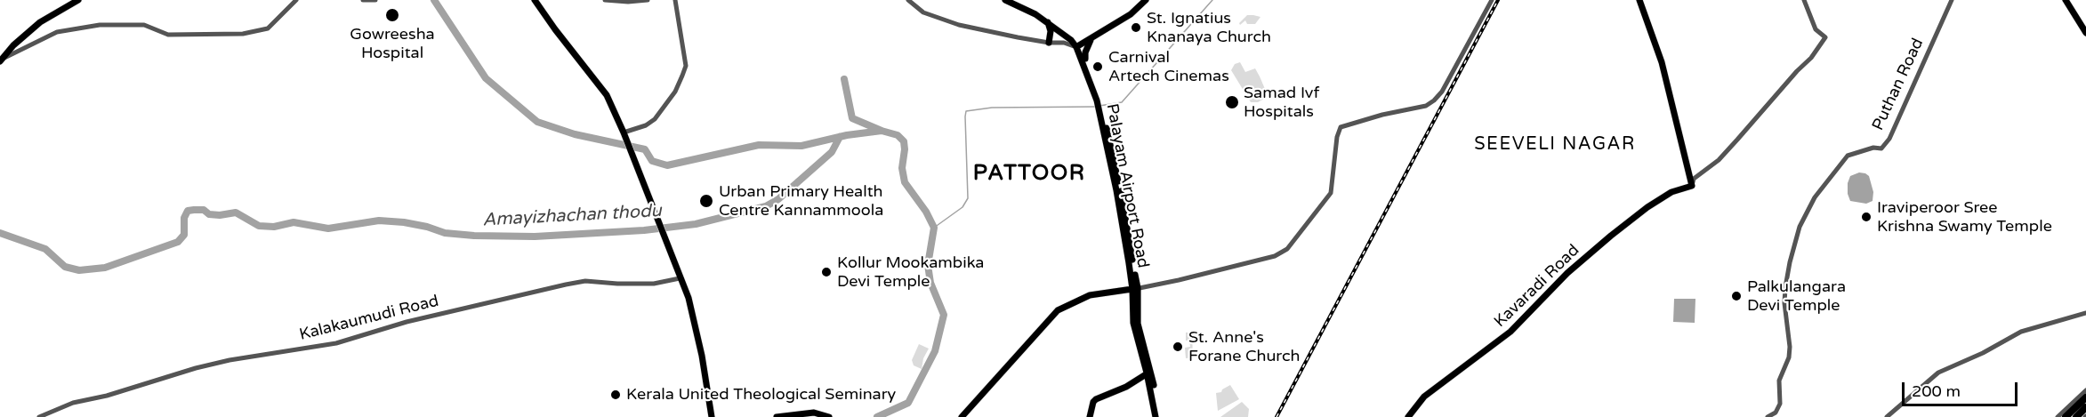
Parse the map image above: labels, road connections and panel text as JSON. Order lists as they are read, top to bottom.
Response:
{
  "streets": {
    "main road": ["Palayam Airport Road", "Kavaradi Road"],
    "street": ["Puthan Road", "Kalakaumudi Road"]
  },
  "districts": ["SEEVELI NAGAR", "PATTOOR"],
  "water": ["Amayizhachan thodu"],
  "places": [
    "Gowreesha Hospital",
    "St. Ignatius Knanaya Church",
    "Carnival Artech Cinemas",
    "Samad Ivf Hospitals",
    "Urban Primary Health Centre Kannammoola",
    "Iraviperoor Sree Krishna Swamy Temple",
    "Kollur Mookambika Devi Temple",
    "Palkulangara Devi Temple",
    "St. Anne's Forane Church",
    "Kerala United Theological Seminary"
  ],
  "scale_bar": "200 m"
}
